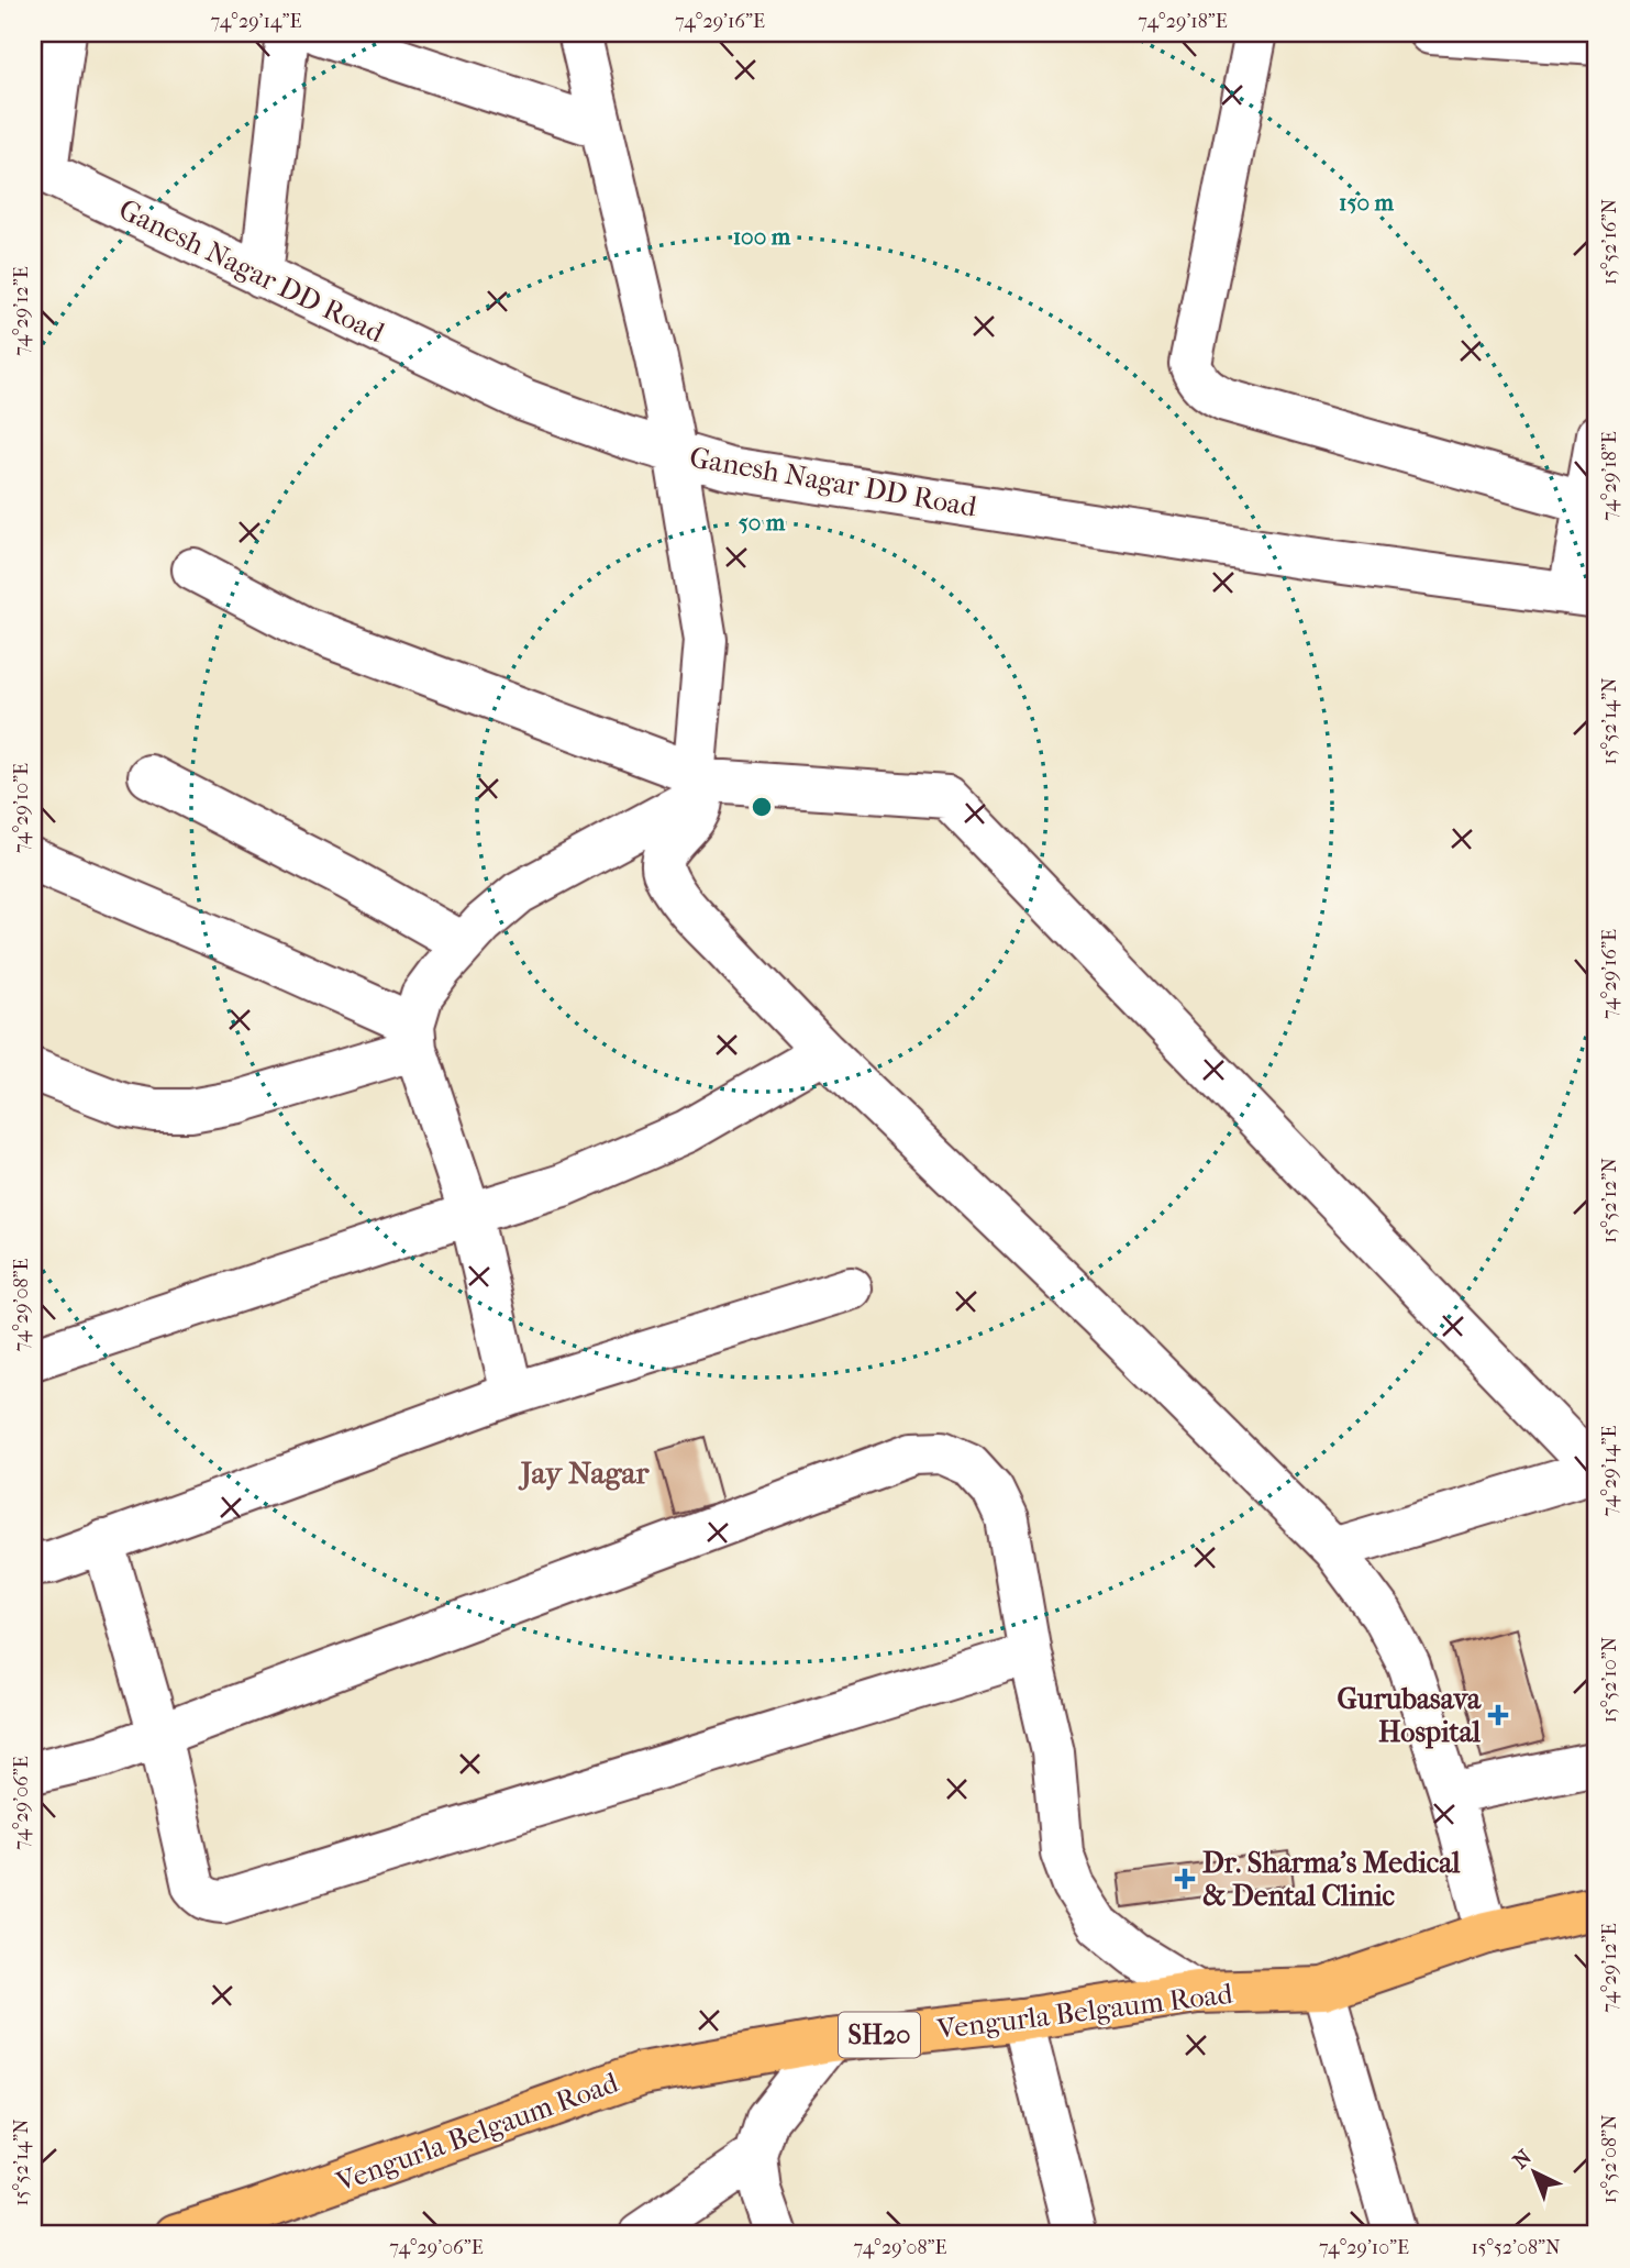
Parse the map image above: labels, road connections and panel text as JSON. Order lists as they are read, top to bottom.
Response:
{
  "streets": {
    "main road": ["Vengurla Belgaum Road", "SH20"],
    "street": ["Ganesh Nagar DD Road"]
  },
  "districts": ["Jay Nagar"],
  "places": {
    "health": ["Gurubasava Hospital", "Dr. Sharma's Medical & Dental Clinic"]
  },
  "north": "top left",
  "coordinates": [
    "74°29'14\"E",
    "74°29'16\"E",
    "74°29'18\"E",
    "15°52'16\"N",
    "74°29'12\"E",
    "15°52'14\"N",
    "74°29'10\"E",
    "15°52'12\"N",
    "74°29'08\"E",
    "15°52'10\"N",
    "74°29'06\"E",
    "15°52'08\"N"
  ],
  "rings": ["150 m", "100 m", "50 m"]
}
